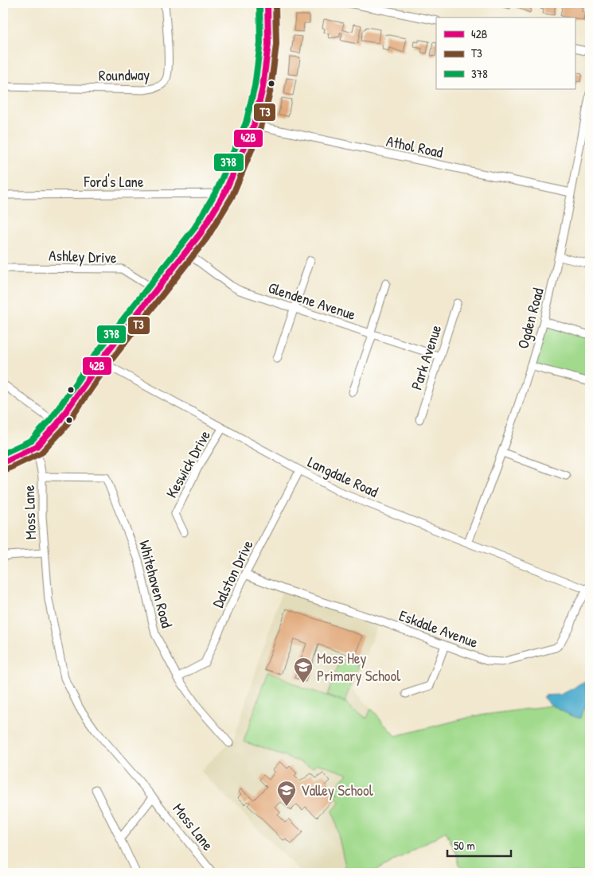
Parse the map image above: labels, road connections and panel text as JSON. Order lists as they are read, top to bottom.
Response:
{
  "streets": {
    "street": [
      "Roundway",
      "Athol Road",
      "Ford's Lane",
      "Ashley Drive",
      "Glendene Avenue",
      "Ogden Road",
      "Park Avenue",
      "Keswick Drive",
      "Langdale Road",
      "Moss Lane",
      "Dalston Drive",
      "Whitehaven Road",
      "Eskdale Avenue"
    ]
  },
  "crossings": [
    ["Athol Road", "Ogden Road"],
    ["Glendene Avenue", "Park Avenue"],
    ["Ogden Road", "Langdale Road"],
    ["Keswick Drive", "Langdale Road"],
    ["Langdale Road", "Dalston Drive"],
    ["Langdale Road", "Eskdale Avenue"],
    ["Moss Lane", "Whitehaven Road"],
    ["Dalston Drive", "Whitehaven Road"],
    ["Dalston Drive", "Eskdale Avenue"]
  ],
  "places": {
    "school or university": ["Moss Hey Primary School", "Valley School"]
  },
  "lines": ["transit line 42B", "transit line T3", "transit line 378"],
  "legend": ["42B", "T3", "378"],
  "scale_bar": "50 m"
}
